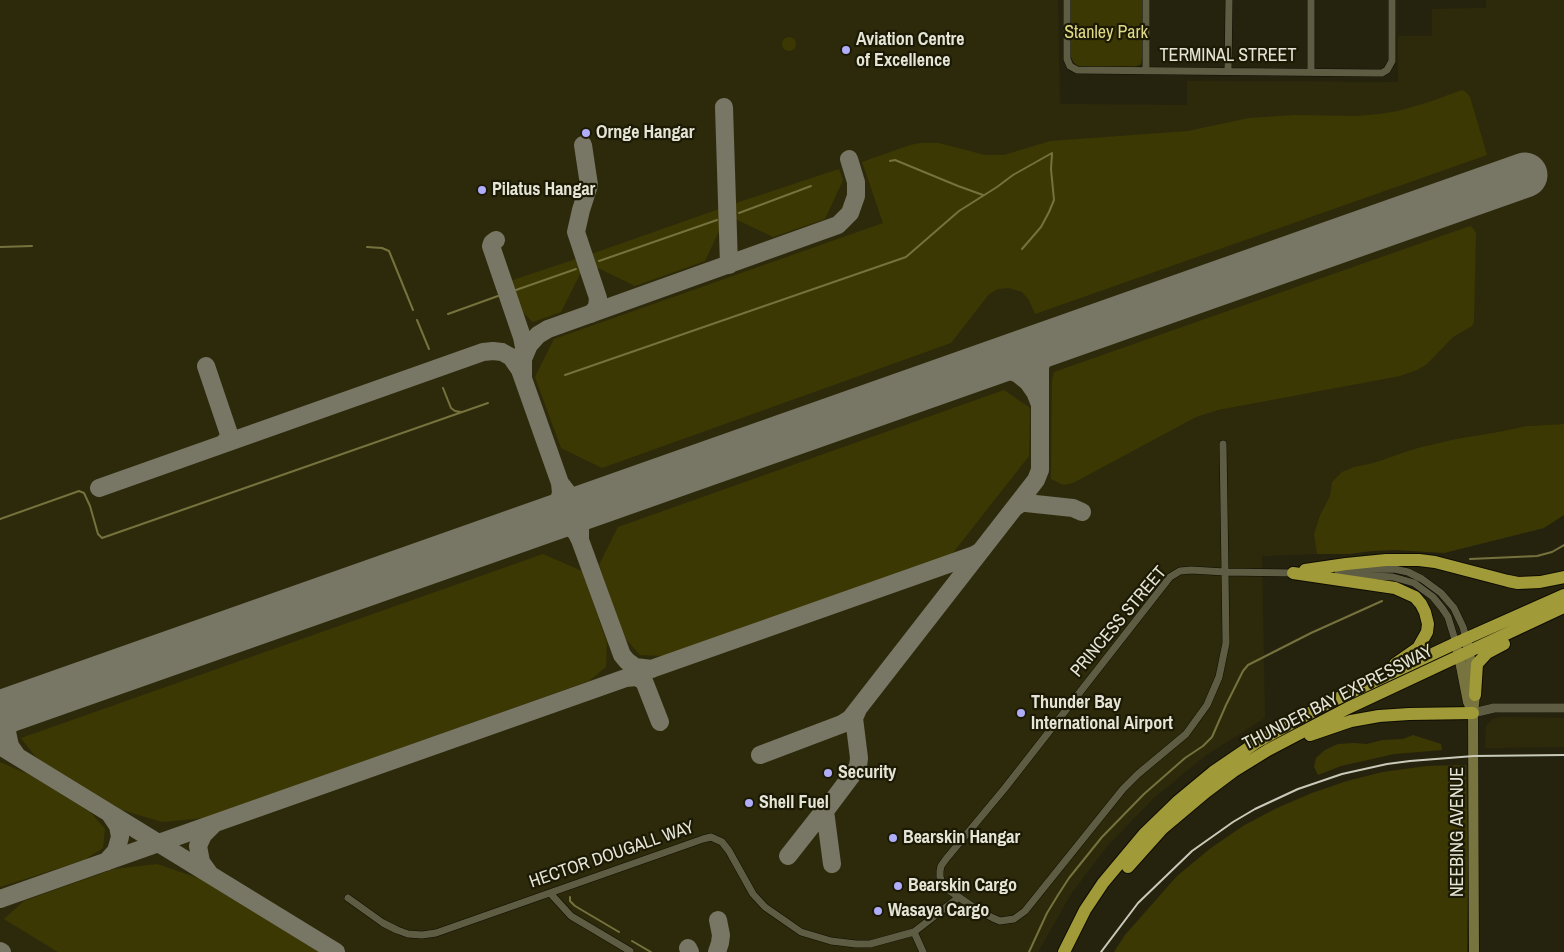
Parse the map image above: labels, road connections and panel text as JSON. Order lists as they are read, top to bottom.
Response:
{
  "streets": {
    "highway": ["THUNDER BAY EXPRESSWAY"],
    "main road": ["NEEBING AVENUE"],
    "street": ["TERMINAL STREET", "PRINCESS STREET", "HECTOR DOUGALL WAY"]
  },
  "crossings": [
    ["PRINCESS STREET", "THUNDER BAY EXPRESSWAY"],
    ["PRINCESS STREET", "NEEBING AVENUE"],
    ["THUNDER BAY EXPRESSWAY", "NEEBING AVENUE"]
  ],
  "parks": ["Stanley Park"],
  "places": [
    "Aviation Centre of Excellence",
    "Ornge Hangar",
    "Pilatus Hangar",
    "Thunder Bay International Airport",
    "Security",
    "Shell Fuel",
    "Bearskin Hangar",
    "Bearskin Cargo",
    "Wasaya Cargo"
  ]
}
